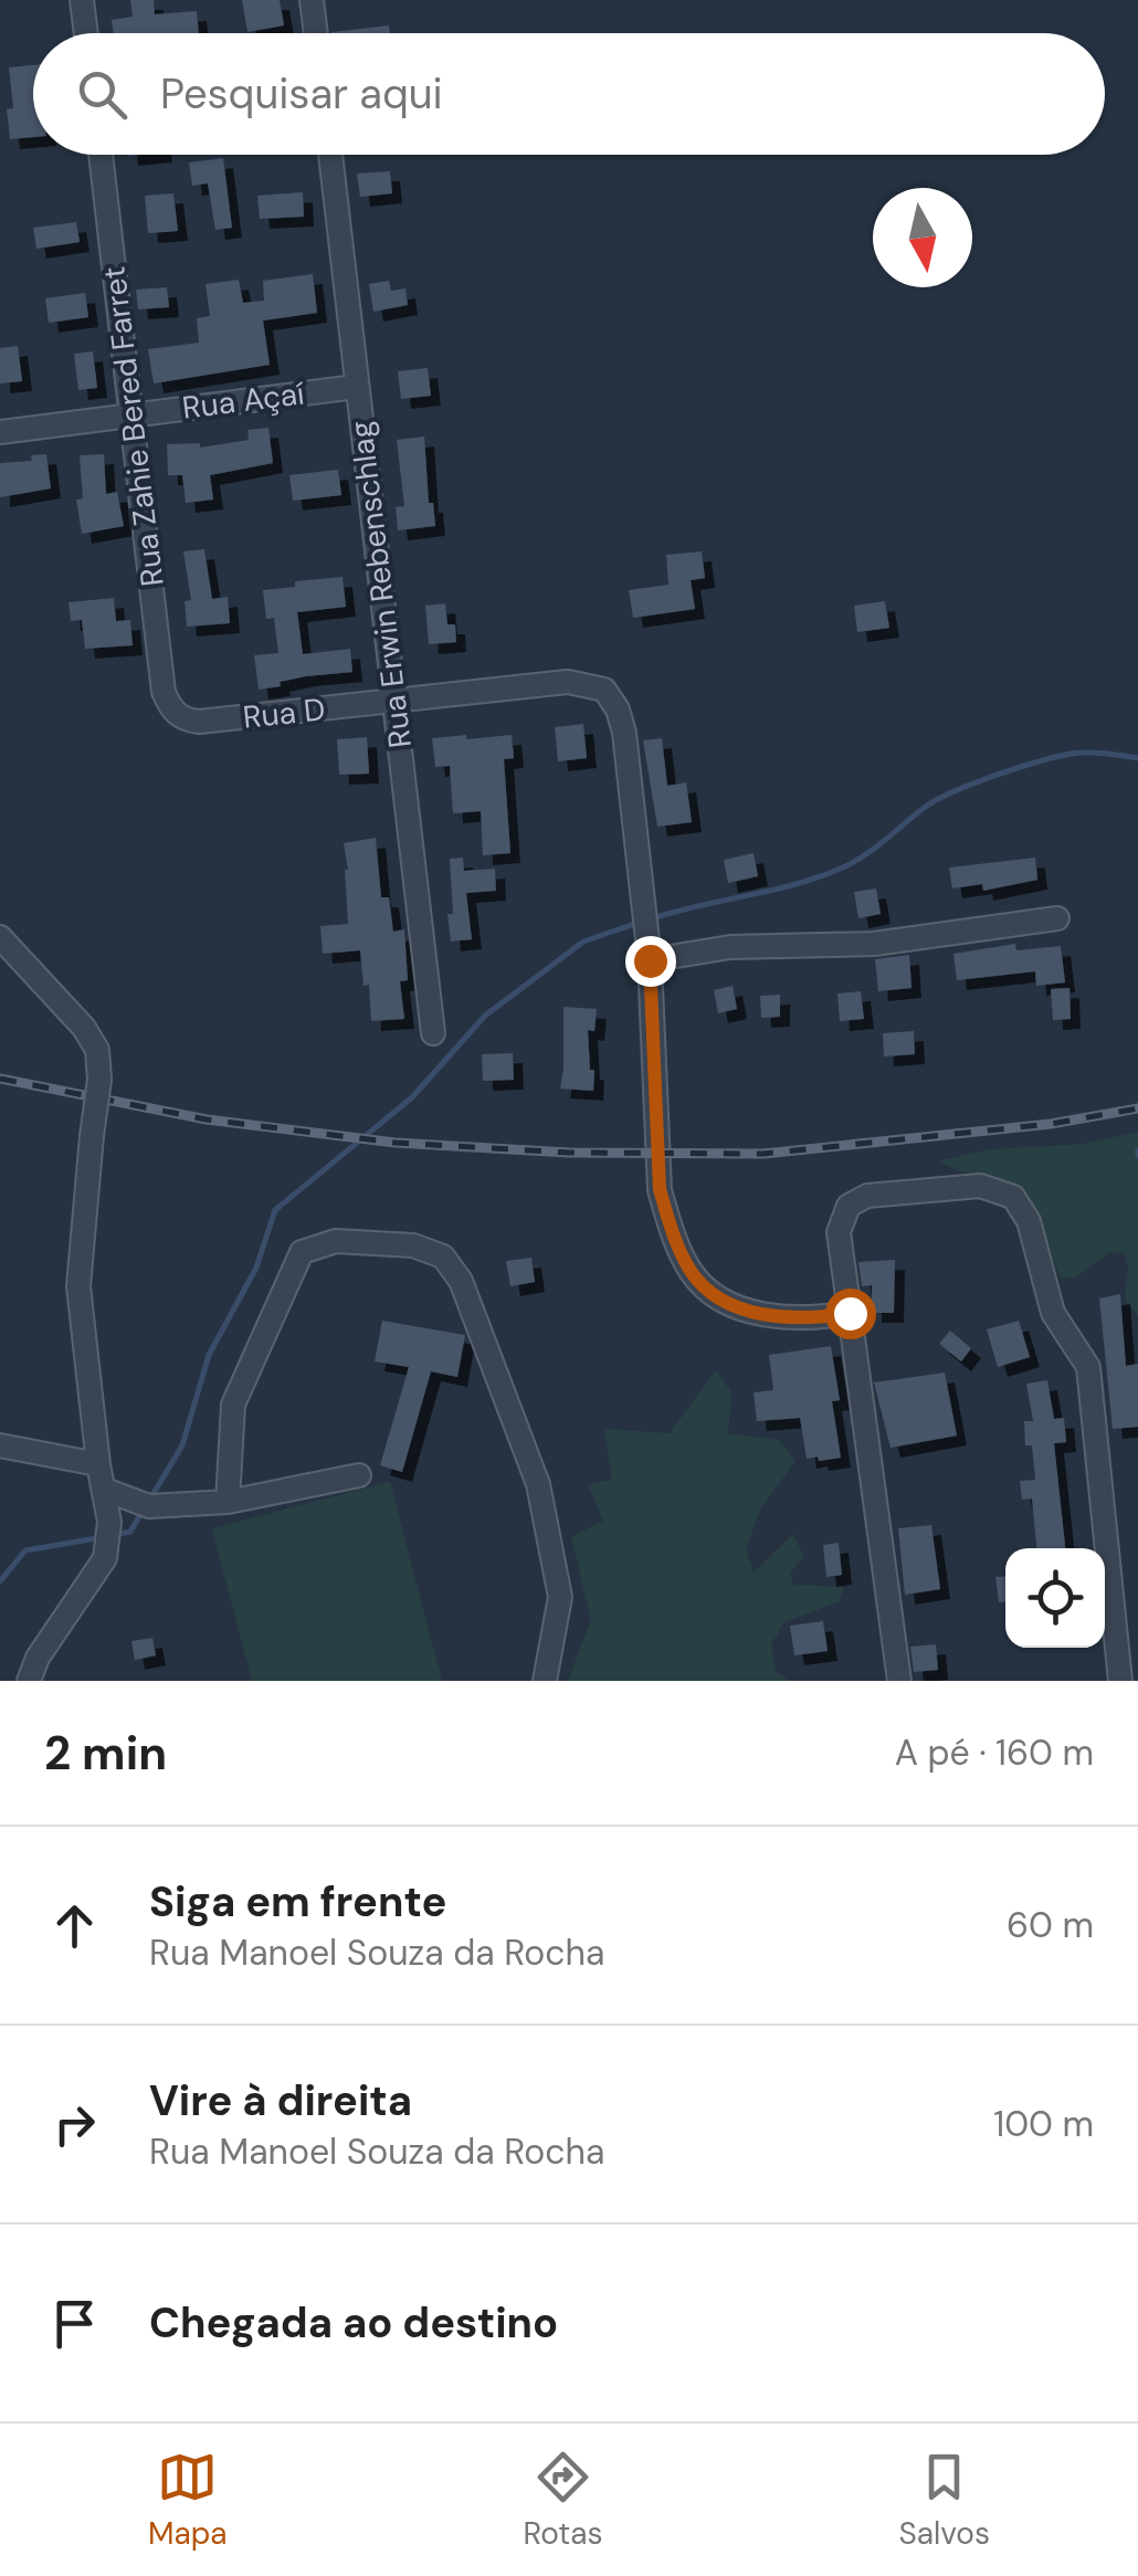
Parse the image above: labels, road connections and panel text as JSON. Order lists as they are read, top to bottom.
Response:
{
  "streets": {
    "street": [
      "Rua Açaí",
      "Rua Zahie Bered Farret",
      "Rua Erwin Rebenschlag",
      "Rua D"
    ]
  },
  "crossings": [
    ["Rua Açaí", "Rua Zahie Bered Farret"],
    ["Rua Açaí", "Rua Erwin Rebenschlag"],
    ["Rua Zahie Bered Farret", "Rua D"],
    ["Rua Erwin Rebenschlag", "Rua D"]
  ],
  "north": "bottom",
  "page": {
    "search": "Pesquisar aqui",
    "heading": ["2 min", "A pé · 160 m"],
    "list": [
      ["Siga em frente", "Rua Manoel Souza da Rocha", "60 m"],
      ["Vire à direita", "Rua Manoel Souza da Rocha", "100 m"],
      "Chegada ao destino"
    ],
    "nav": ["Mapa", "Rotas", "Salvos"]
  }
}
